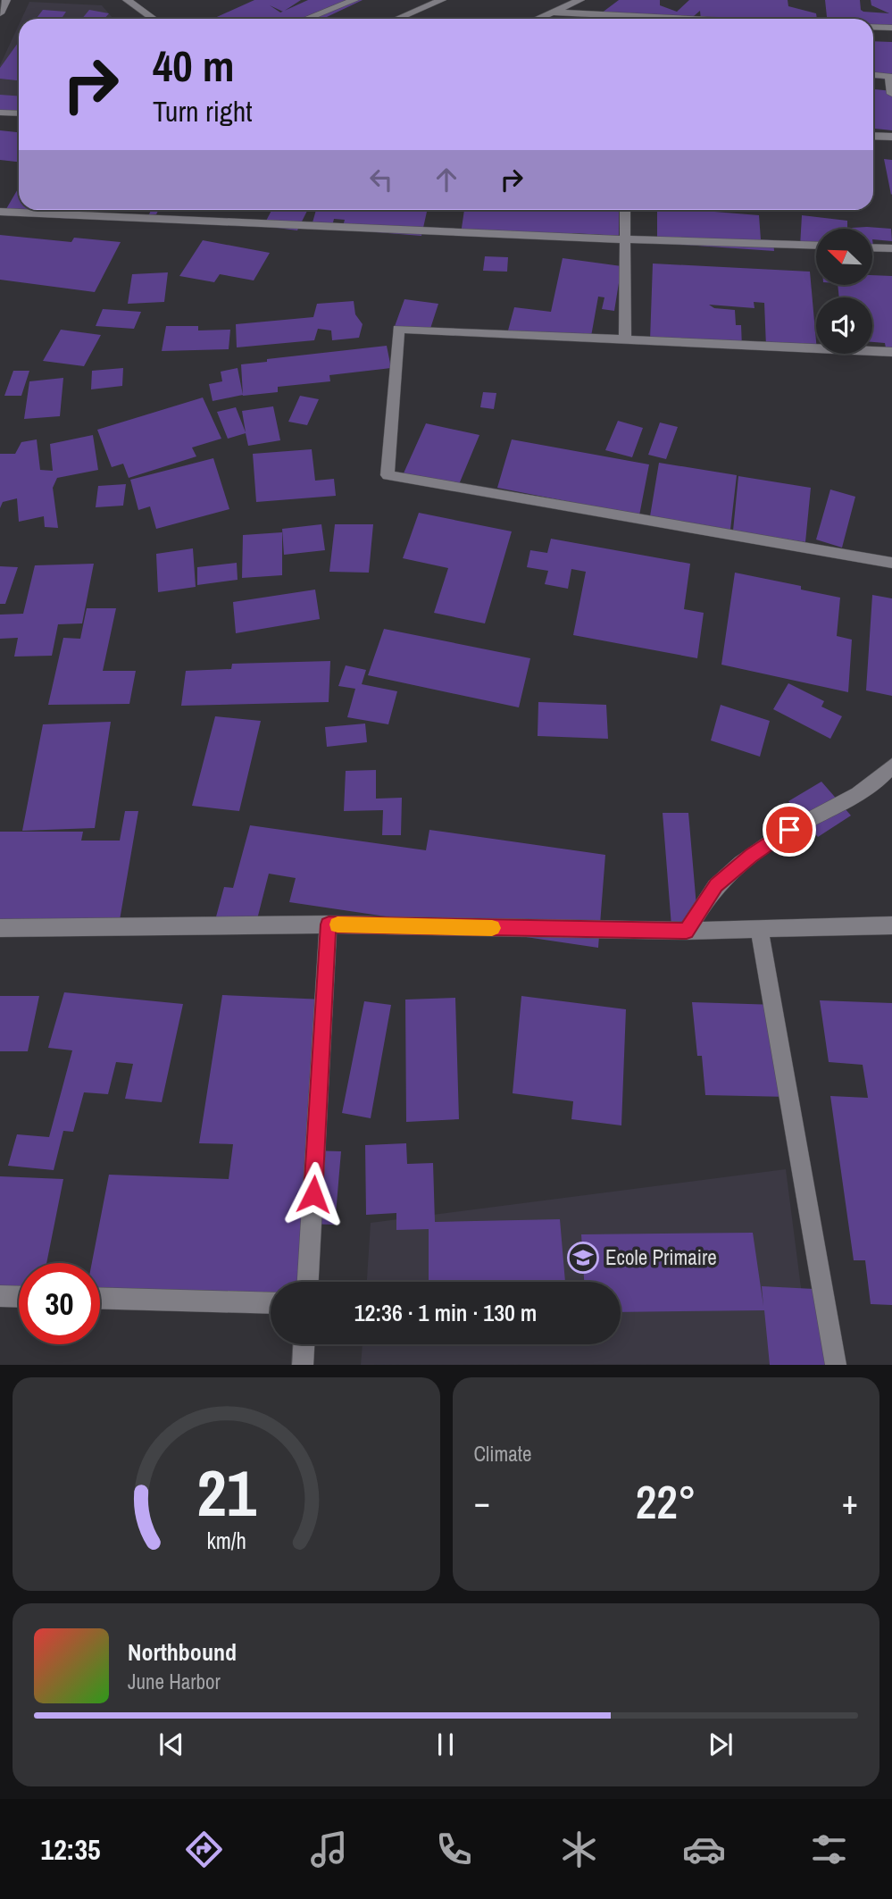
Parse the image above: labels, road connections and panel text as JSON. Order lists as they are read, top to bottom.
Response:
{
  "places": {
    "school or university": ["Ecole Primaire"]
  },
  "north": "top left",
  "page": {
    "turn": ["40 m", "Turn right"],
    "limit": "30",
    "trip": "12:36 · 1 min · 130 m",
    "tile": "Climate",
    "heat": ["−", "22°", "+"],
    "song": ["Northbound", "June Harbor"],
    "tabs": "12:35",
    "gauge": ["21", "km/h"]
  }
}
